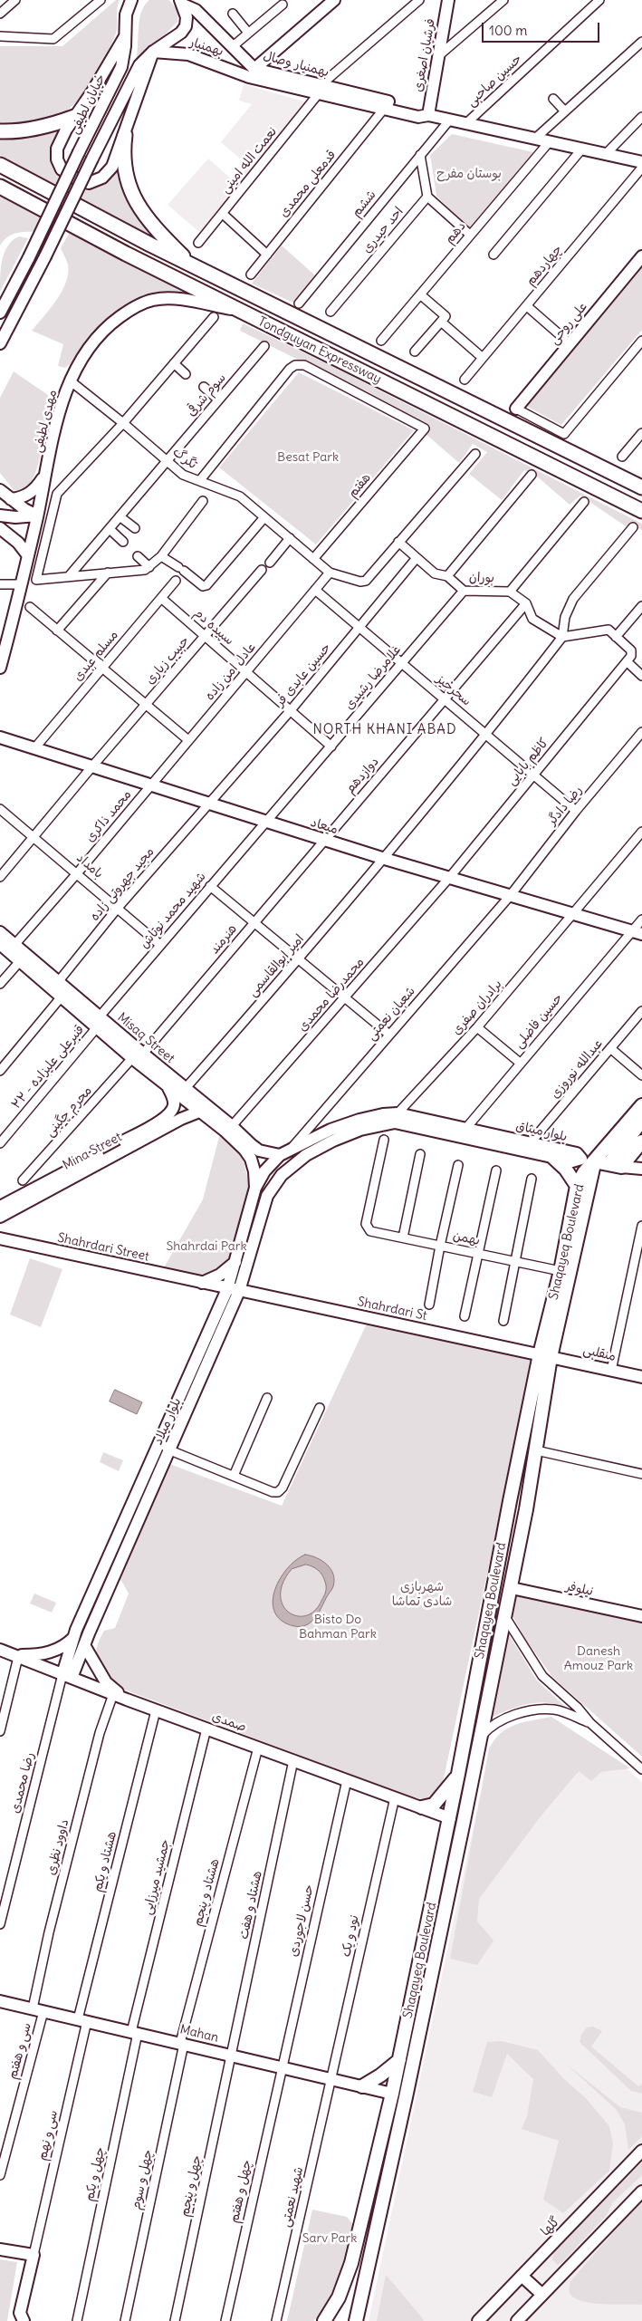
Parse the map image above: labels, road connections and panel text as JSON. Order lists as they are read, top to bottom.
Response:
{
  "streets": {
    "highway": ["Tondguyan Expressway"],
    "main road": [
      "بهمنیار",
      "فرشیان اصغری",
      "بهمنیار وصال",
      "خیابان لطیفی",
      "علی روحی",
      "مهدی لطیفی",
      "میعاد",
      "Misaq Street",
      "بلوار میثاق",
      "Mina Street",
      "Shaqayeq Boulevard",
      "Shahrdari Street",
      "Shahrdari St",
      "منقلبی",
      "بلوار میلاد",
      "نیلوفر",
      "صمدی",
      "Mahan",
      "گلها"
    ],
    "street": [
      "حسین صاحبی",
      "نعمت الله امینی",
      "قدمعلی محمدی",
      "ششم",
      "احد حیدری",
      "دهم",
      "چهاردهم",
      "سوم شرقی",
      "تگرگ",
      "هفتم",
      "بوران",
      "سپیده دم",
      "مسلم عبدی",
      "حبیب زیاری",
      "عادل امن زاده",
      "حسین عابدی‌ فر",
      "غلامرضا رشیدی",
      "سحرخیز",
      "کاظم بابایی",
      "دوازدهم",
      "رضا دادگر",
      "محمد ذاکری",
      "بامداد",
      "مجید جهروتی زاده",
      "شهید محمد نوتاش",
      "هنرمند",
      "امیر ابوالقاسمی",
      "محمدرضا محمدی",
      "برادران صفری",
      "شعبان نعمتی",
      "حسین فاضلی",
      "قنبرعلی علیزاده - ۲۲",
      "عبدالله نوروزی",
      "محرم چگینی",
      "بهمن",
      "رضا محمدی",
      "داوود نظری",
      "هشتاد و یکم",
      "جمشید میرزایی",
      "هشتاد و پنجم",
      "هشتاد و هفت",
      "حسن لاجوردی",
      "نود و یک",
      "سی و هفتم",
      "سی و نهم",
      "چهل و یکم",
      "چهل و سوم",
      "چهل و پنجم",
      "چهل و هفتم",
      "شهید نعمتی"
    ]
  },
  "crossings": [
    ["بهمنیار", "بهمنیار وصال"],
    ["فرشیان اصغری", "بهمنیار وصال"],
    ["بهمنیار وصال", "حسین صاحبی"],
    ["بهمنیار وصال", "نعمت الله امینی"],
    ["بهمنیار وصال", "قدمعلی محمدی"],
    ["بهمنیار وصال", "ششم"],
    ["بهمنیار وصال", "دهم"],
    ["Tondguyan Expressway", "مهدی لطیفی"],
    ["سوم شرقی", "تگرگ"],
    ["مهدی لطیفی", "تگرگ"],
    ["تگرگ", "هفتم"],
    ["بوران", "حسین عابدی‌ فر"],
    ["بوران", "غلامرضا رشیدی"],
    ["بوران", "دوازدهم"],
    ["بوران", "امیر ابوالقاسمی"],
    ["سپیده دم", "مسلم عبدی"],
    ["سپیده دم", "حبیب زیاری"],
    ["سپیده دم", "عادل امن زاده"],
    ["سپیده دم", "حسین عابدی‌ فر"],
    ["سپیده دم", "غلامرضا رشیدی"],
    ["مسلم عبدی", "میعاد"],
    ["حبیب زیاری", "میعاد"],
    ["حبیب زیاری", "بامداد"],
    ["عادل امن زاده", "سحرخیز"],
    ["عادل امن زاده", "محمد ذاکری"],
    ["عادل امن زاده", "میعاد"],
    ["حسین عابدی‌ فر", "سحرخیز"],
    ["حسین عابدی‌ فر", "میعاد"],
    ["حسین عابدی‌ فر", "مجید جهروتی زاده"],
    ["غلامرضا رشیدی", "سحرخیز"],
    ["غلامرضا رشیدی", "میعاد"],
    ["غلامرضا رشیدی", "شهید محمد نوتاش"],
    ["سحرخیز", "کاظم بابایی"],
    ["سحرخیز", "دوازدهم"],
    ["سحرخیز", "رضا دادگر"],
    ["سحرخیز", "امیر ابوالقاسمی"],
    ["کاظم بابایی", "میعاد"],
    ["کاظم بابایی", "محمدرضا محمدی"],
    ["دوازدهم", "میعاد"],
    ["دوازدهم", "هنرمند"],
    ["رضا دادگر", "میعاد"],
    ["رضا دادگر", "شعبان نعمتی"],
    ["محمد ذاکری", "میعاد"],
    ["محمد ذاکری", "بامداد"],
    ["محمد ذاکری", "Misaq Street"],
    ["میعاد", "مجید جهروتی زاده"],
    ["میعاد", "شهید محمد نوتاش"],
    ["میعاد", "هنرمند"],
    ["میعاد", "امیر ابوالقاسمی"],
    ["میعاد", "محمدرضا محمدی"],
    ["میعاد", "برادران صفری"],
    ["میعاد", "شعبان نعمتی"],
    ["میعاد", "حسین فاضلی"],
    ["بامداد", "مجید جهروتی زاده"],
    ["بامداد", "شهید محمد نوتاش"],
    ["مجید جهروتی زاده", "Misaq Street"],
    ["شهید محمد نوتاش", "Misaq Street"],
    ["شهید محمد نوتاش", "قنبرعلی علیزاده - ۲۲"],
    ["هنرمند", "Misaq Street"],
    ["هنرمند", "محرم چگینی"],
    ["امیر ابوالقاسمی", "Misaq Street"],
    ["محمدرضا محمدی", "Misaq Street"],
    ["برادران صفری", "بلوار میثاق"],
    ["شعبان نعمتی", "بلوار میثاق"],
    ["حسین فاضلی", "بلوار میثاق"],
    ["Misaq Street", "قنبرعلی علیزاده - ۲۲"],
    ["Misaq Street", "محرم چگینی"],
    ["Misaq Street", "بلوار میثاق"],
    ["Misaq Street", "Mina Street"],
    ["Misaq Street", "بلوار میلاد"],
    ["عبدالله نوروزی", "بلوار میثاق"],
    ["بلوار میثاق", "بلوار میلاد"],
    ["بهمن", "Shaqayeq Boulevard"],
    ["Shaqayeq Boulevard", "Shahrdari St"],
    ["Shaqayeq Boulevard", "منقلبی"],
    ["Shaqayeq Boulevard", "نیلوفر"],
    ["Shaqayeq Boulevard", "صمدی"],
    ["Shaqayeq Boulevard", "Mahan"],
    ["Shahrdari Street", "Shahrdari St"],
    ["Shahrdari Street", "بلوار میلاد"],
    ["Shahrdari St", "منقلبی"],
    ["Shahrdari St", "بلوار میلاد"],
    ["بلوار میلاد", "صمدی"],
    ["بلوار میلاد", "رضا محمدی"],
    ["صمدی", "رضا محمدی"],
    ["صمدی", "داوود نظری"],
    ["صمدی", "هشتاد و یکم"],
    ["صمدی", "جمشید میرزایی"],
    ["صمدی", "هشتاد و پنجم"],
    ["صمدی", "هشتاد و هفت"],
    ["صمدی", "حسن لاجوردی"],
    ["صمدی", "نود و یک"],
    ["داوود نظری", "Mahan"],
    ["داوود نظری", "سی و هفتم"],
    ["هشتاد و یکم", "Mahan"],
    ["هشتاد و یکم", "سی و نهم"],
    ["جمشید میرزایی", "Mahan"],
    ["جمشید میرزایی", "چهل و یکم"],
    ["هشتاد و پنجم", "Mahan"],
    ["هشتاد و پنجم", "چهل و سوم"],
    ["هشتاد و هفت", "Mahan"],
    ["هشتاد و هفت", "چهل و پنجم"],
    ["حسن لاجوردی", "Mahan"],
    ["حسن لاجوردی", "چهل و هفتم"],
    ["نود و یک", "Mahan"],
    ["نود و یک", "شهید نعمتی"],
    ["Mahan", "سی و هفتم"],
    ["Mahan", "سی و نهم"],
    ["Mahan", "چهل و یکم"],
    ["Mahan", "چهل و سوم"],
    ["Mahan", "چهل و پنجم"],
    ["Mahan", "چهل و هفتم"],
    ["Mahan", "شهید نعمتی"]
  ],
  "districts": ["NORTH KHANI ABAD"],
  "parks": [
    "بوستان مفرح",
    "Besat Park",
    "Shahrdai Park",
    "شهربازی شادی تماشا",
    "Bisto Do Bahman Park",
    "Danesh Amouz Park",
    "Sarv Park"
  ],
  "scale_bar": "100 m"
}
